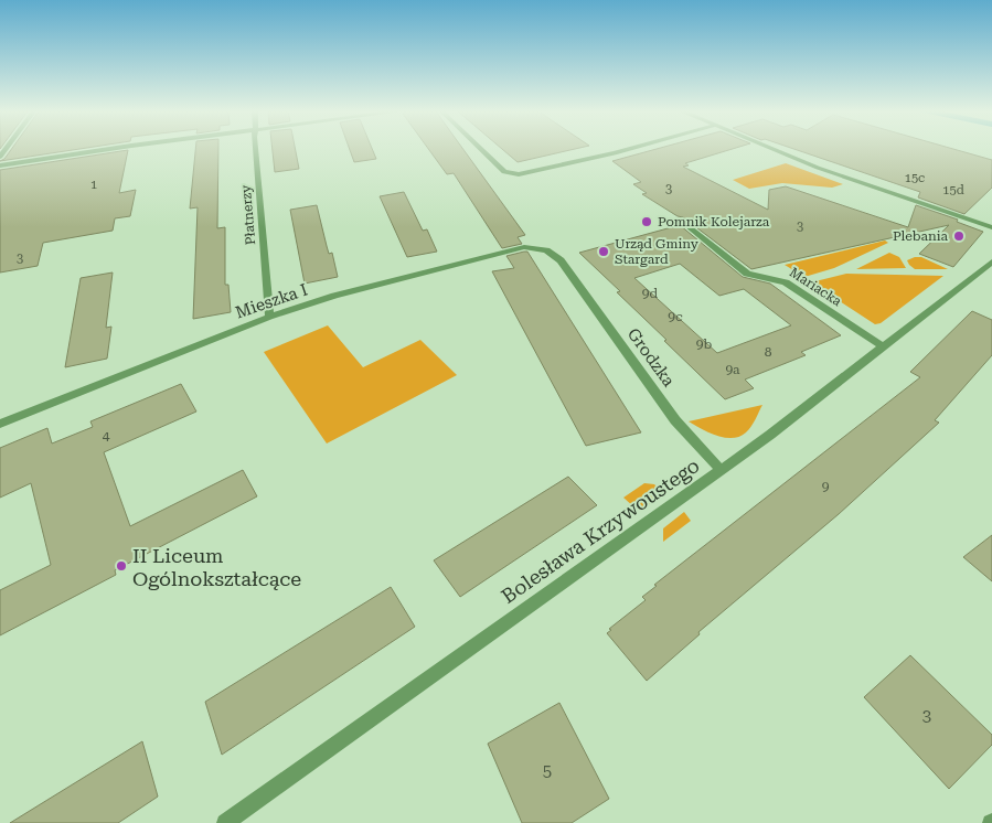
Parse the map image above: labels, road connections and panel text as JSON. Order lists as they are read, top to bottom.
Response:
{
  "streets": {
    "street": [
      "Płatnerzy",
      "Mariacka",
      "Mieszka I",
      "Grodzka",
      "Bolesława Krzywoustego"
    ]
  },
  "crossings": [
    ["Płatnerzy", "Mieszka I"],
    ["Mariacka", "Bolesława Krzywoustego"],
    ["Mieszka I", "Grodzka"],
    ["Grodzka", "Bolesława Krzywoustego"]
  ],
  "places": [
    "Pomnik Kolejarza",
    "Plebania",
    "Urząd Gminy Stargard",
    "II Liceum Ogólnokształcące"
  ],
  "house_numbers": [
    "15c",
    "1",
    "3",
    "15d",
    "3",
    "3",
    "9d",
    "9c",
    "9b",
    "8",
    "9a",
    "4",
    "9",
    "3",
    "5"
  ]
}
